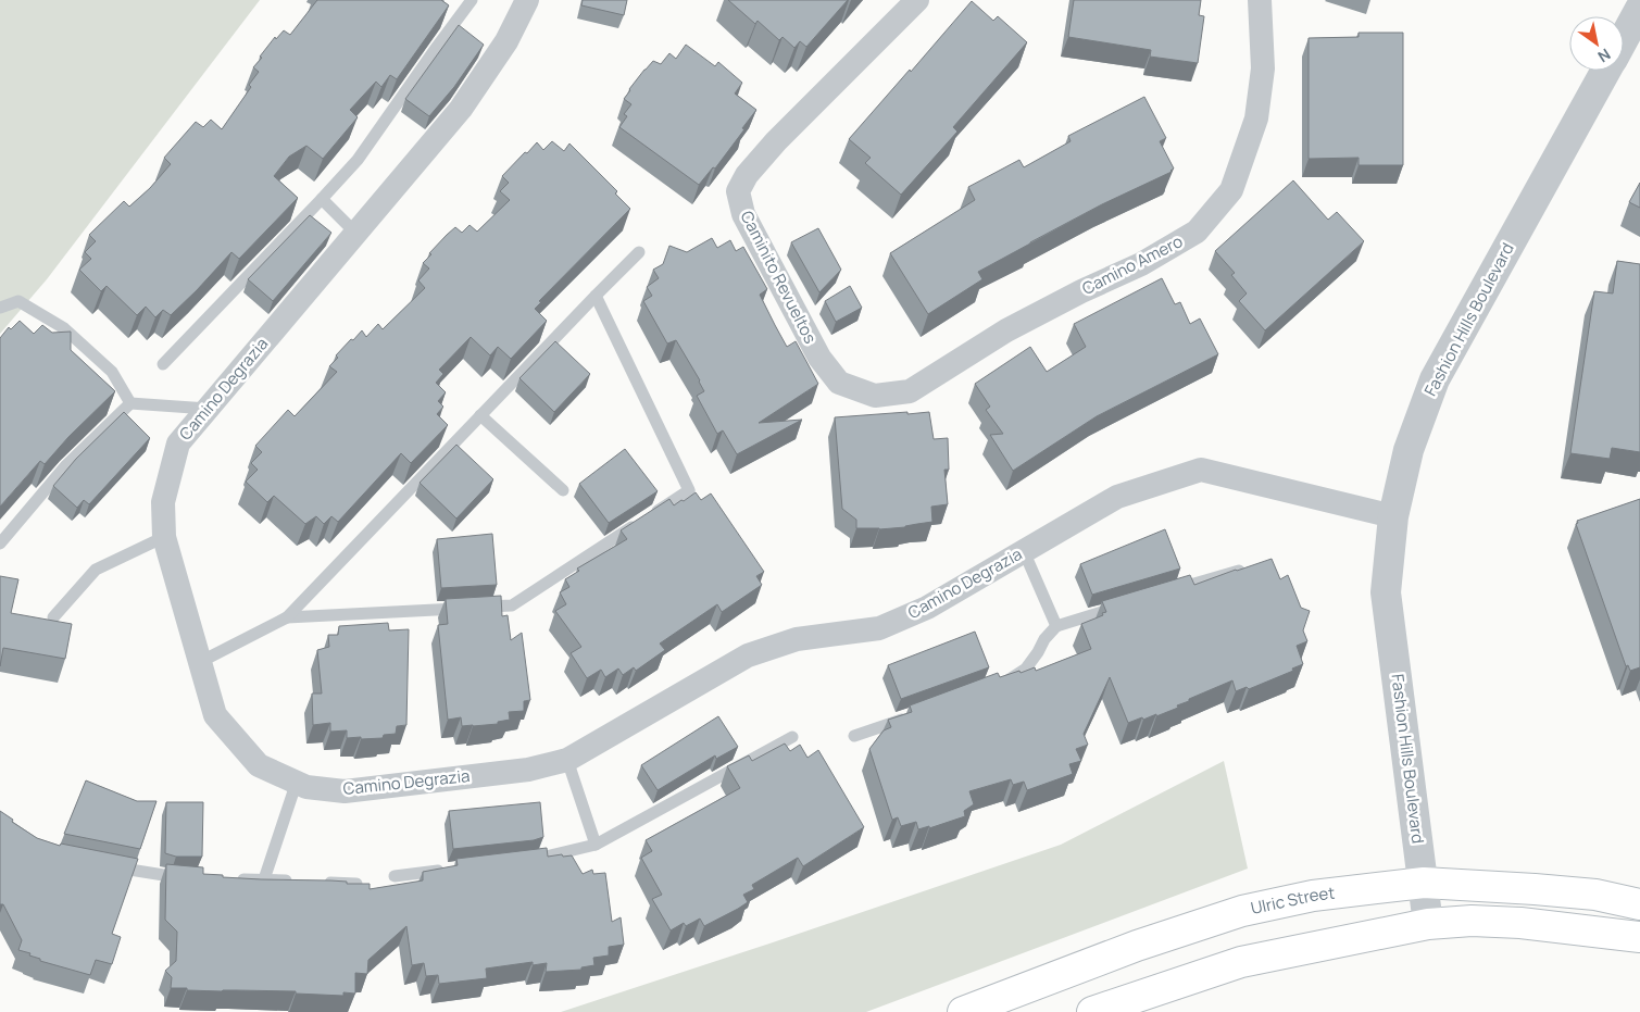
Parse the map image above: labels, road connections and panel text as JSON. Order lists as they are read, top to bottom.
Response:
{
  "streets": {
    "main road": ["Ulric Street"],
    "street": [
      "Camino Amero",
      "Caminito Revueltos",
      "Fashion Hills Boulevard",
      "Camino Degrazia"
    ]
  },
  "crossings": [
    ["Camino Amero", "Caminito Revueltos"],
    ["Fashion Hills Boulevard", "Camino Degrazia"],
    ["Fashion Hills Boulevard", "Ulric Street"]
  ],
  "north": "bottom right"
}
